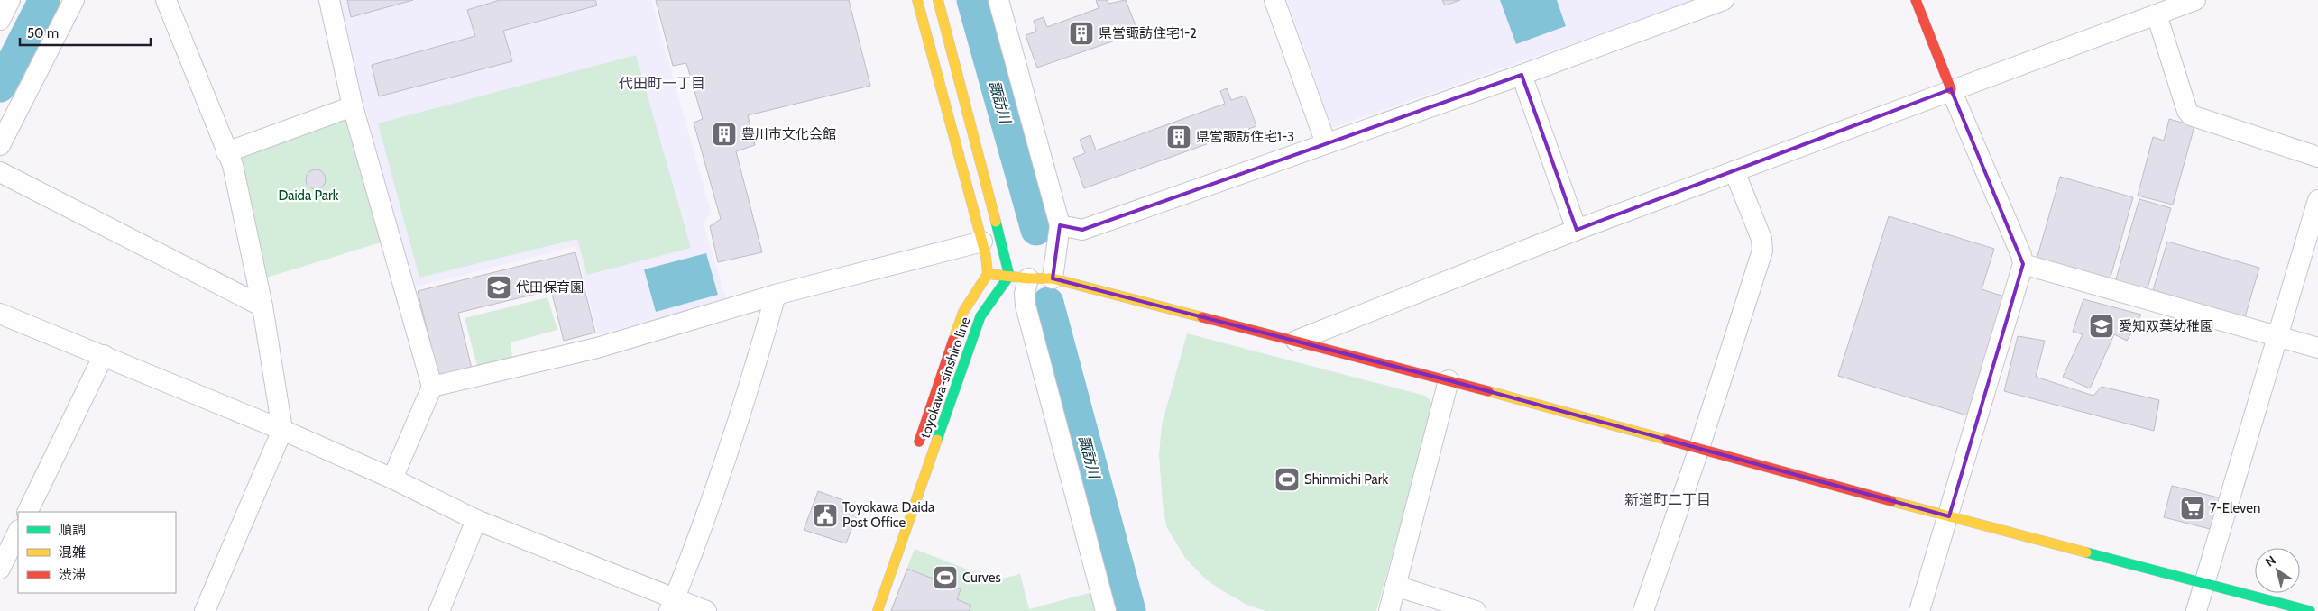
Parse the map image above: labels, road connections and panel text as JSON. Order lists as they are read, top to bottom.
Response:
{
  "streets": {
    "street": ["toyokawa-sinshiro line"]
  },
  "districts": ["代田町一丁目", "新道町二丁目"],
  "water": ["諏訪川"],
  "parks": ["Daida Park"],
  "places": {
    "building": ["県営諏訪住宅1-2", "豊川市文化会館", "県営諏訪住宅1-3"],
    "school or university": ["代田保育園", "愛知双葉幼稚園"],
    "sports": ["Shinmichi Park", "Curves"],
    "supermarket": ["7-Eleven"],
    "public building": ["Toyokawa Daida Post Office"]
  },
  "legend": ["順調", "混雑", "渋滞"],
  "scale_bar": "50 m",
  "north": "top left"
}
